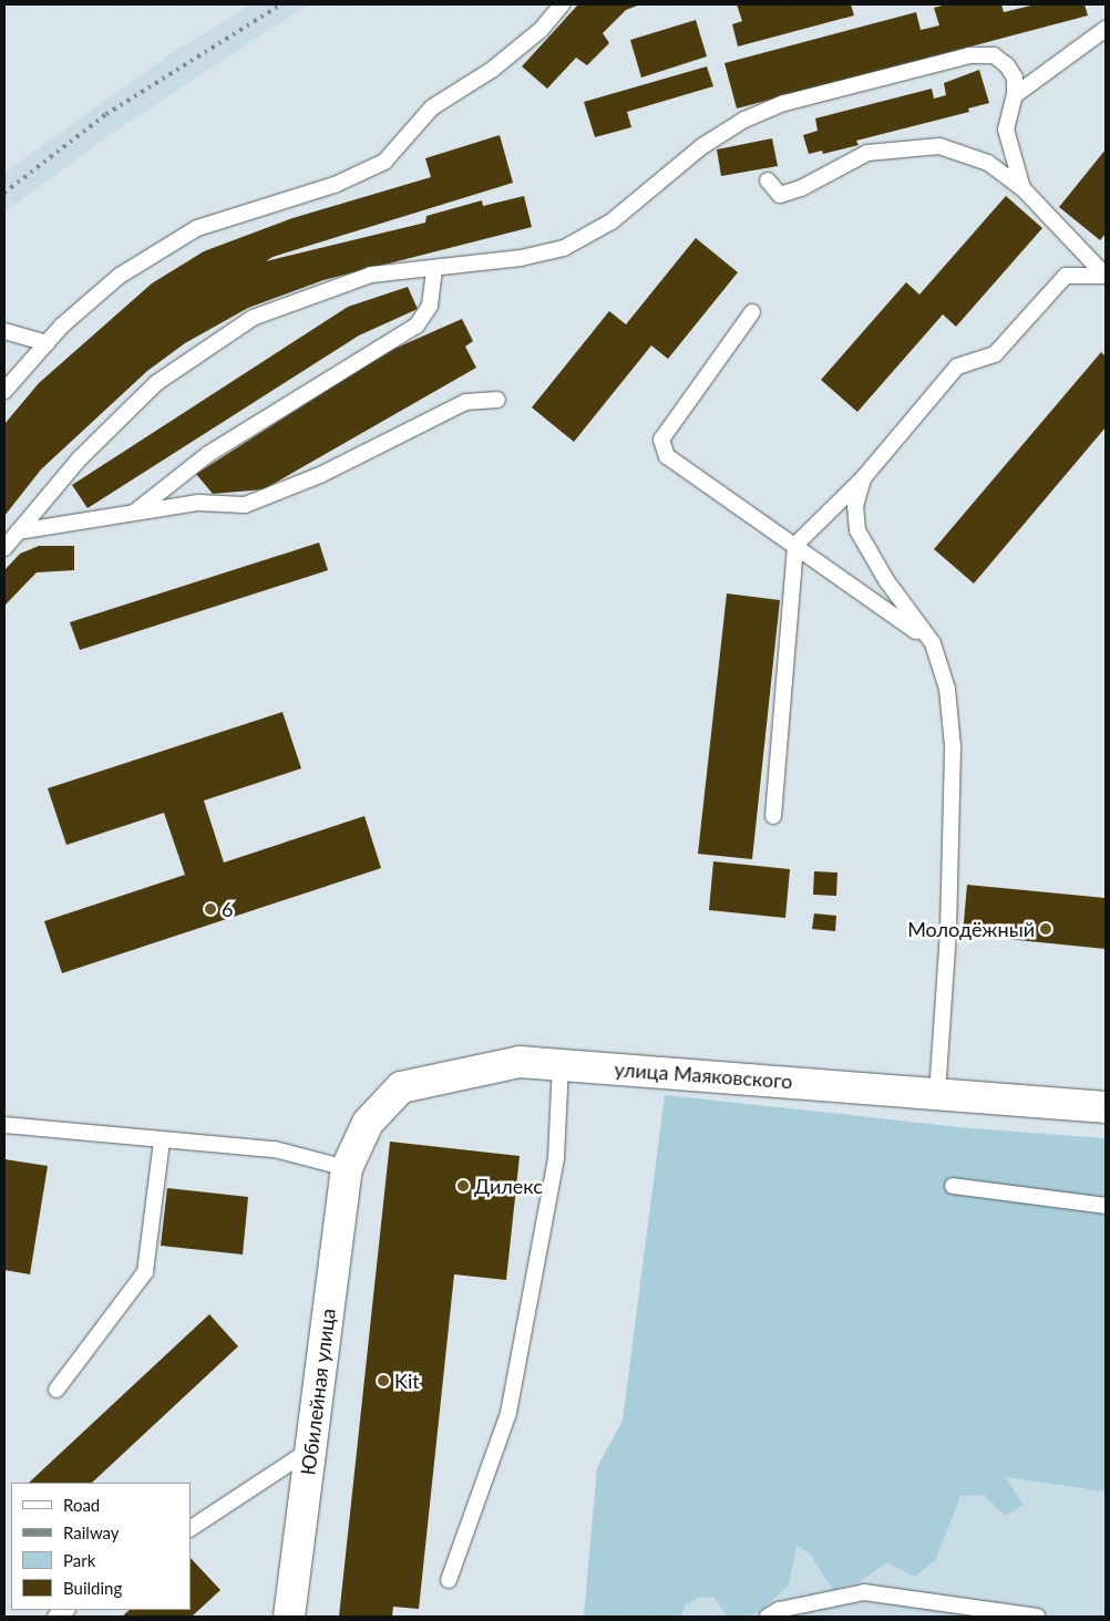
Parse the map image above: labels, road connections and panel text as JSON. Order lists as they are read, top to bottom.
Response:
{
  "streets": {
    "street": ["улица Маяковского", "Юбилейная улица"]
  },
  "crossings": [
    ["улица Маяковского", "Юбилейная улица"]
  ],
  "places": [
    "6",
    "Молодёжный",
    "Дилекс",
    "Kit"
  ],
  "legend": [
    "Road",
    "Railway",
    "Park",
    "Building"
  ]
}
